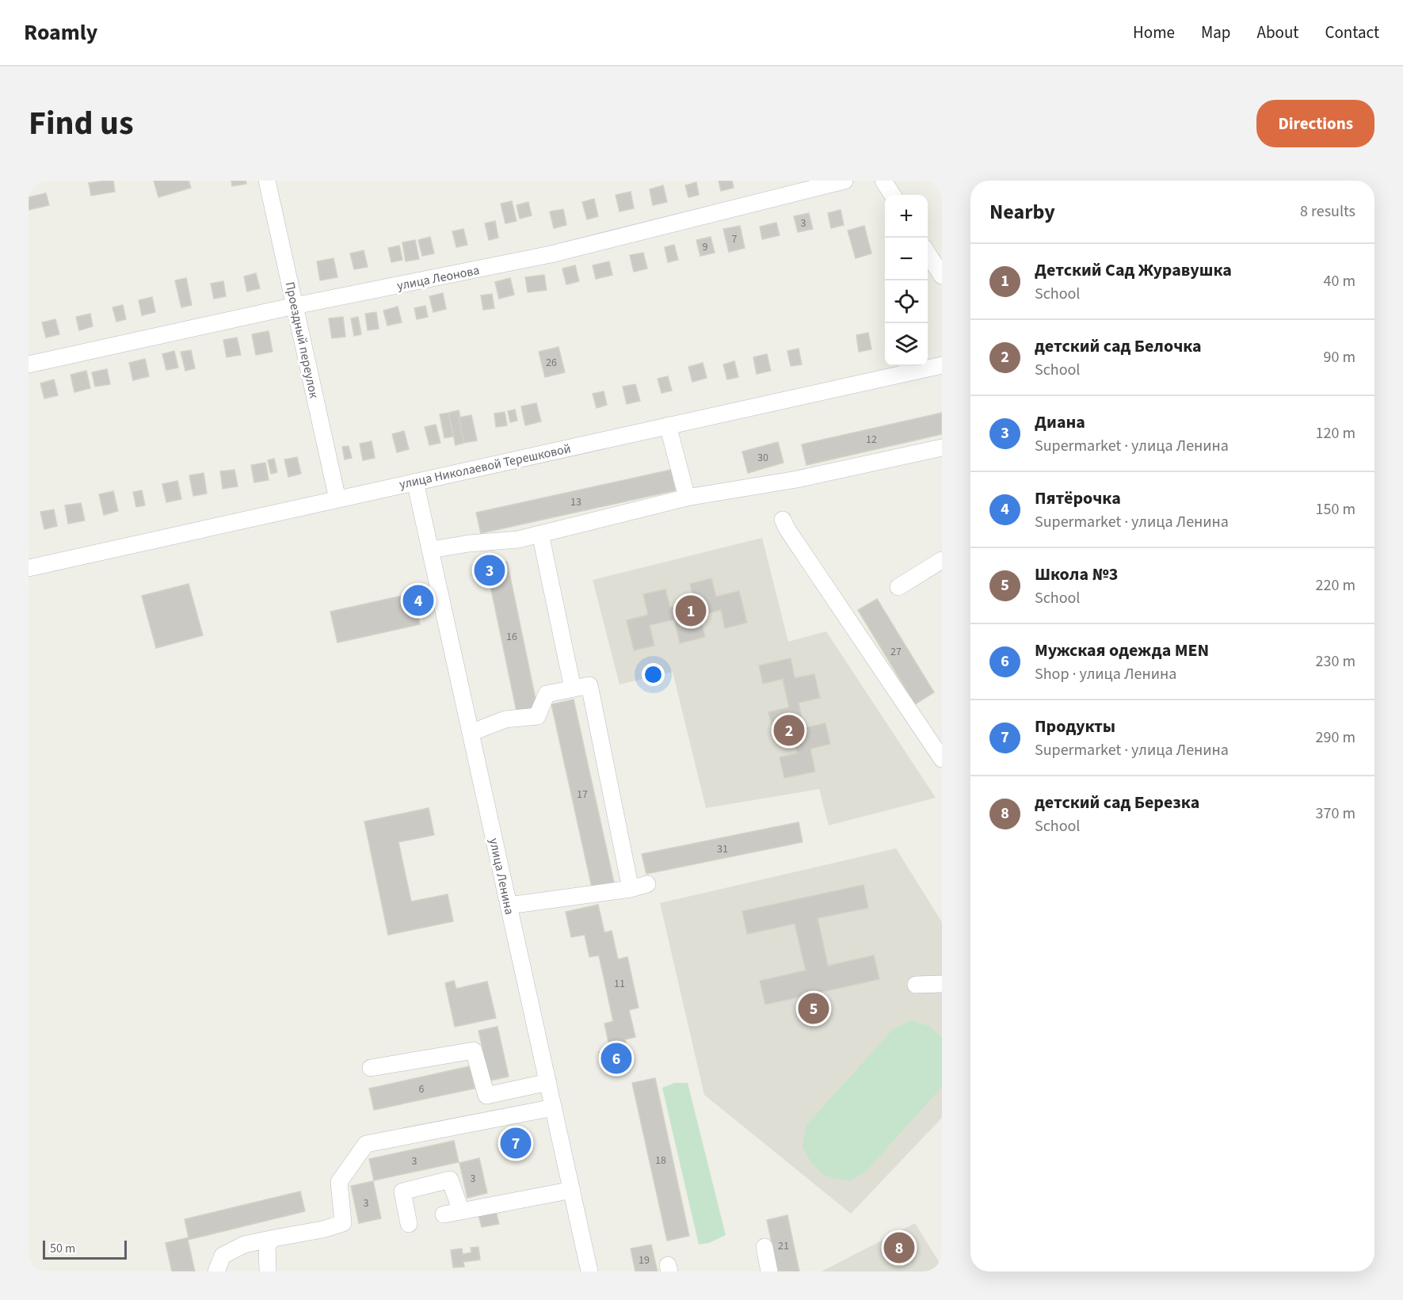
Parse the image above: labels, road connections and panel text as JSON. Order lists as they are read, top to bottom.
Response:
{
  "streets": {
    "street": [
      "улица Леонова",
      "Проездный переулок",
      "улица Николаевой Терешковой",
      "улица Ленина"
    ]
  },
  "crossings": [
    ["улица Леонова", "Проездный переулок"],
    ["Проездный переулок", "улица Николаевой Терешковой"],
    ["улица Николаевой Терешковой", "улица Ленина"]
  ],
  "house_numbers": [
    "3",
    "7",
    "9",
    "26",
    "12",
    "30",
    "13",
    "16",
    "27",
    "17",
    "31",
    "11",
    "6",
    "18",
    "3",
    "3",
    "3",
    "21",
    "19"
  ],
  "scale_bar": "50 m",
  "page": {
    "header": "Roamly",
    "nav": [
      "Home",
      "Map",
      "About",
      "Contact"
    ],
    "title": "Find us",
    "buttons": "Directions",
    "heading": ["Nearby", "8 results"],
    "map_buttons": ["+", "−"],
    "list": [
      {
        "mark": "1",
        "name": "Детский Сад Журавушка",
        "note": "School",
        "value": "40 m"
      },
      {
        "mark": "2",
        "name": "детский сад Белочка",
        "note": "School",
        "value": "90 m"
      },
      {
        "mark": "3",
        "name": "Диана",
        "note": "Supermarket · улица Ленина",
        "value": "120 m"
      },
      {
        "mark": "4",
        "name": "Пятёрочка",
        "note": "Supermarket · улица Ленина",
        "value": "150 m"
      },
      {
        "mark": "5",
        "name": "Школа №3",
        "note": "School",
        "value": "220 m"
      },
      {
        "mark": "6",
        "name": "Мужская одежда MEN",
        "note": "Shop · улица Ленина",
        "value": "230 m"
      },
      {
        "mark": "7",
        "name": "Продукты",
        "note": "Supermarket · улица Ленина",
        "value": "290 m"
      },
      {
        "mark": "8",
        "name": "детский сад Березка",
        "note": "School",
        "value": "370 m"
      }
    ],
    "pins": [
      "3",
      "4",
      "1",
      "2",
      "5",
      "6",
      "7",
      "8"
    ],
    "scale": "50 m"
  }
}
